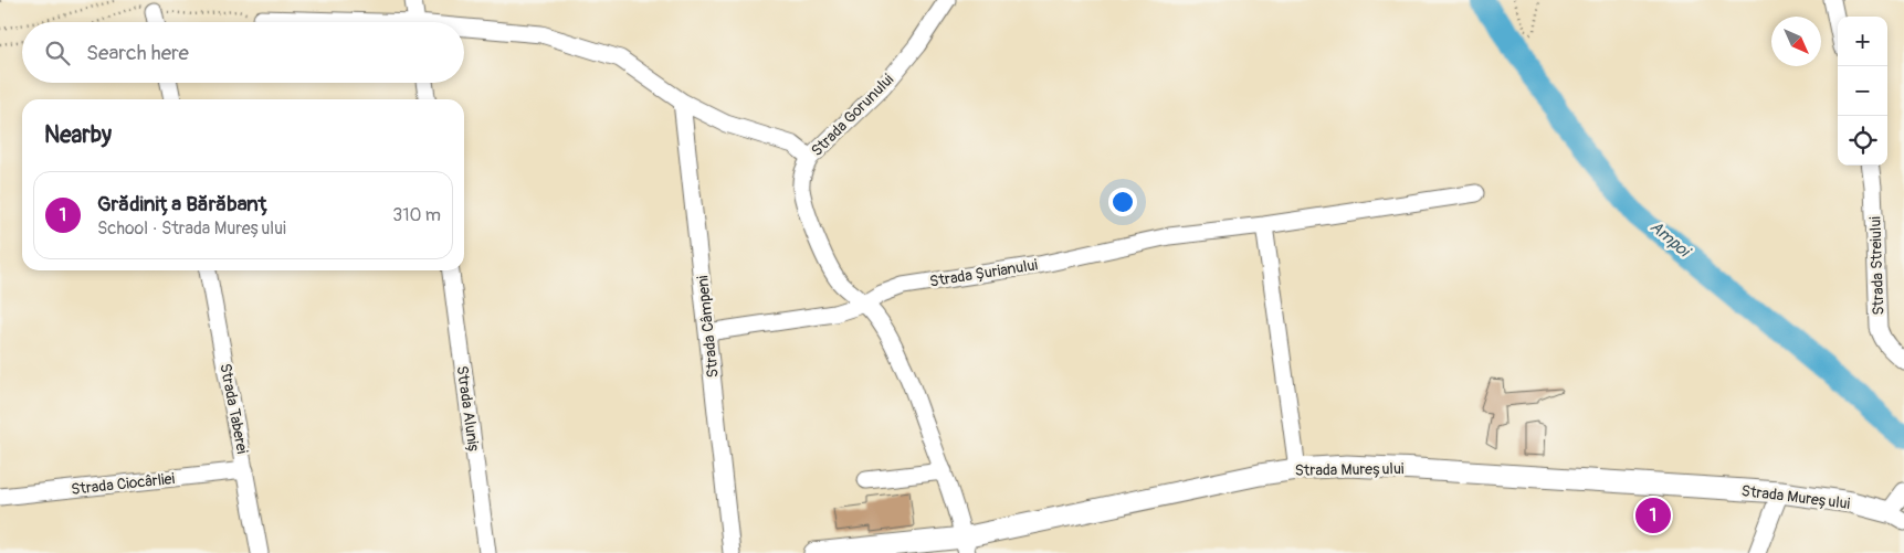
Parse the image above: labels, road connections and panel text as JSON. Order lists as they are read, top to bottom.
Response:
{
  "streets": {
    "street": [
      "Strada Gorunului",
      "Strada Streiului",
      "Strada Șurianului",
      "Strada Câmpeni",
      "Strada Taberei",
      "Strada Aluniș",
      "Strada Mureșului",
      "Strada Ciocârliei"
    ]
  },
  "crossings": [
    ["Strada Gorunului", "Strada Șurianului"],
    ["Strada Gorunului", "Strada Mureșului"],
    ["Strada Șurianului", "Strada Câmpeni"],
    ["Strada Taberei", "Strada Ciocârliei"]
  ],
  "water": ["Ampoi"],
  "north": "bottom right",
  "page": {
    "map_buttons": ["+", "−"],
    "search": "Search here",
    "heading": "Nearby",
    "list": [
      {
        "mark": "1",
        "name": "Grădinița Bărăbanț",
        "note": "School · Strada Mureșului",
        "value": "310 m"
      }
    ],
    "pins": "1"
  }
}
